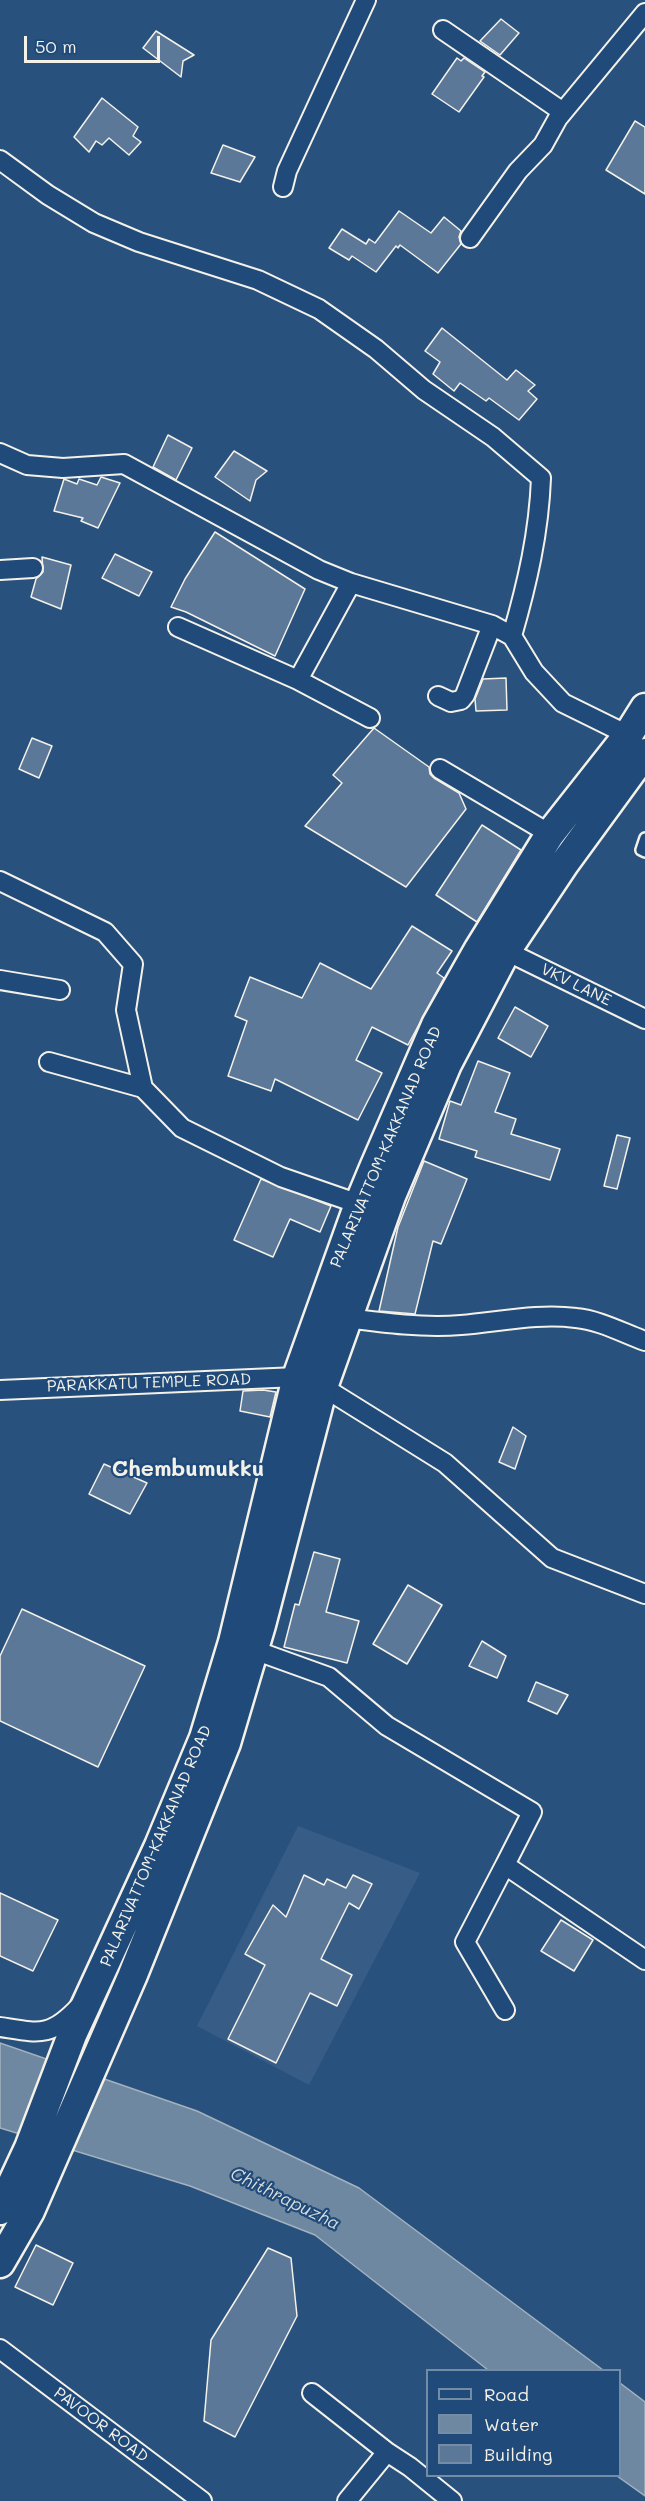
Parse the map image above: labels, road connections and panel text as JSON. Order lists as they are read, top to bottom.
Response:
{
  "streets": {
    "main road": ["PALARIVATTOM-KAKKANAD ROAD"],
    "street": ["VKV LANE", "PARAKKATU TEMPLE ROAD", "PAVOOR ROAD"]
  },
  "crossings": [
    ["PALARIVATTOM-KAKKANAD ROAD", "PARAKKATU TEMPLE ROAD"]
  ],
  "districts": ["Chembumukku"],
  "water": ["Chithrapuzha"],
  "legend": ["Road", "Water", "Building"],
  "scale_bar": "50 m"
}
